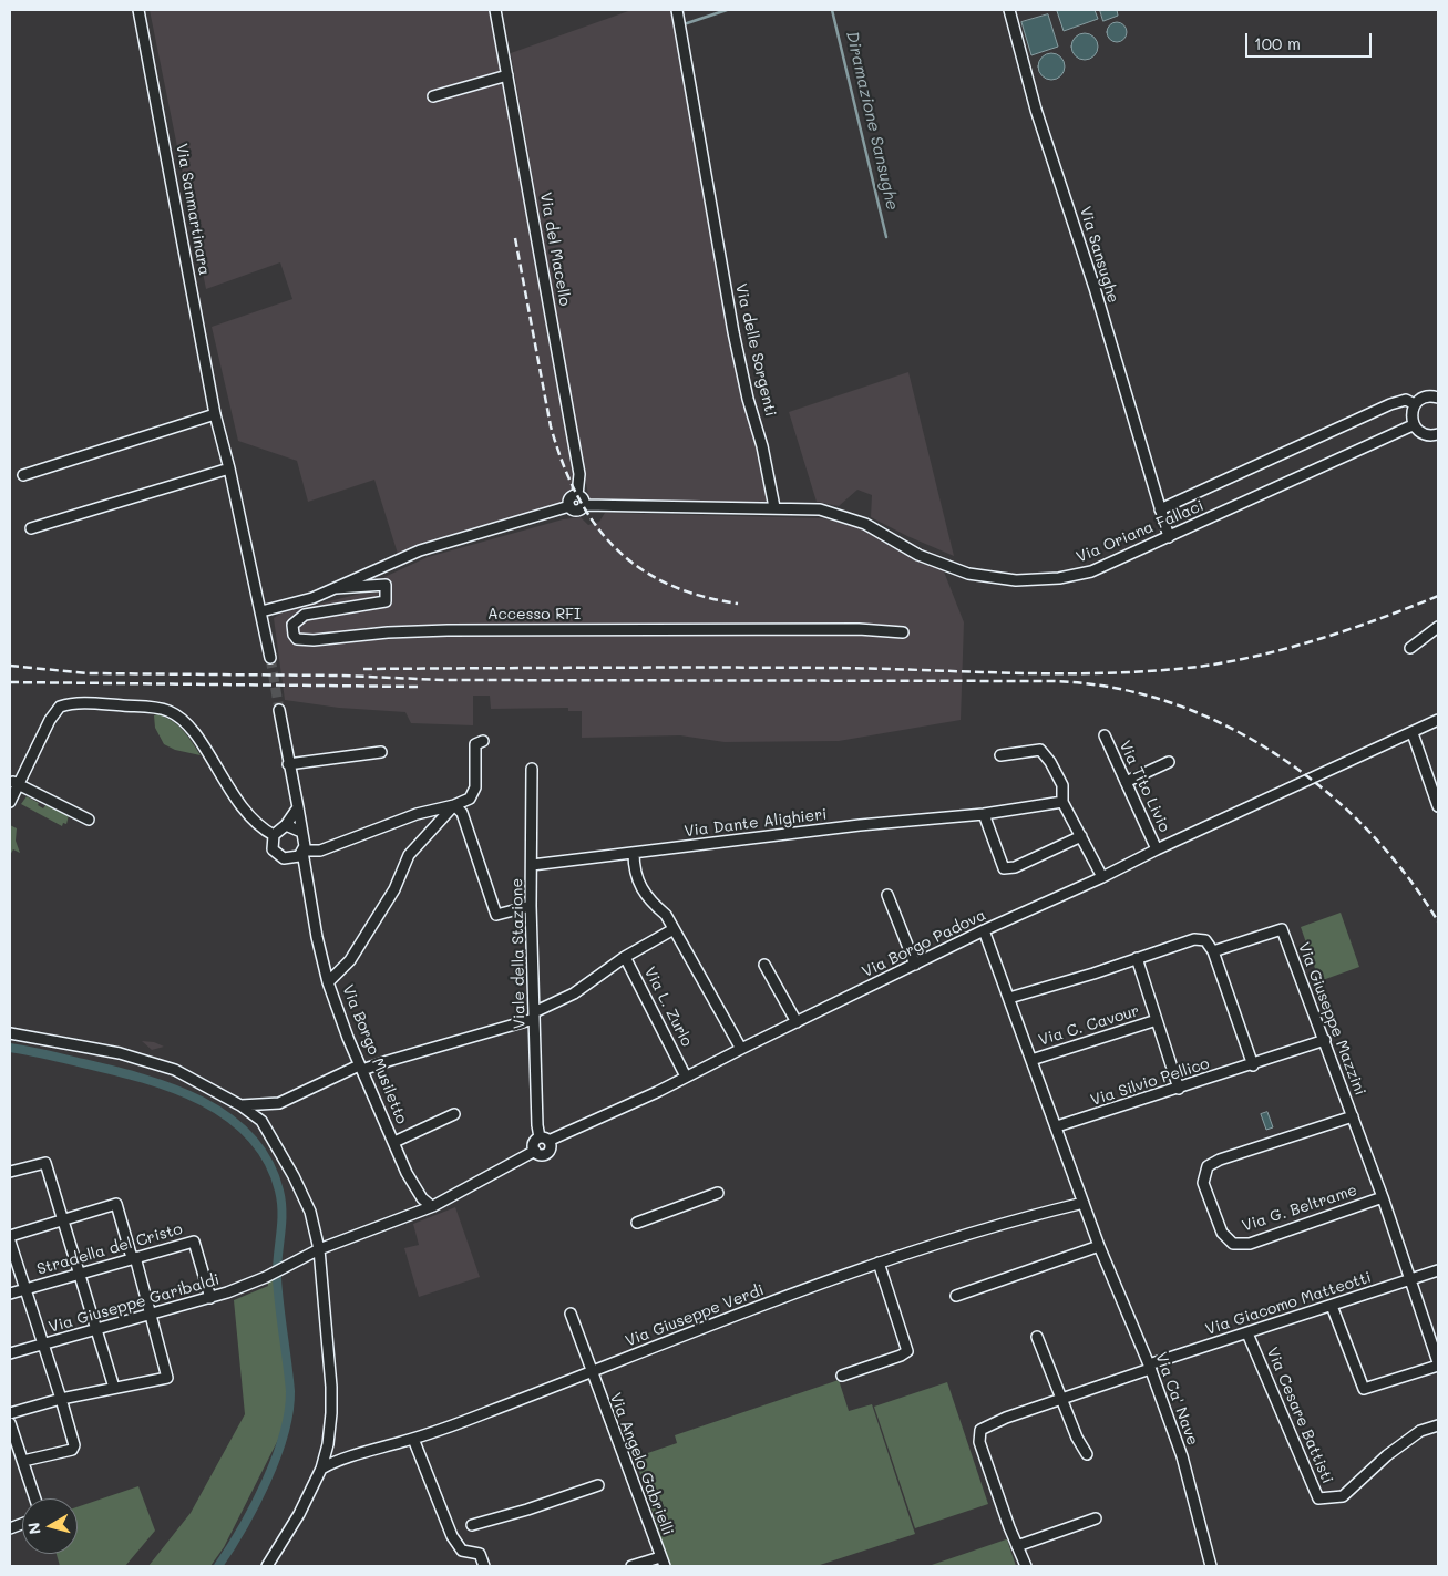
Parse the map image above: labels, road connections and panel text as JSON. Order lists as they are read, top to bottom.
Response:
{
  "streets": {
    "street": [
      "Via Sanmartinara",
      "Via del Macello",
      "Via Sansughe",
      "Via delle Sorgenti",
      "Via Oriana Fallaci",
      "Accesso RFI",
      "Via Tito Livio",
      "Via Dante Alighieri",
      "Via Borgo Padova",
      "Viale della Stazione",
      "Via L. Zurlo",
      "Via Giuseppe Mazzini",
      "Via C. Cavour",
      "Via Borgo Musiletto",
      "Via Silvio Pellico",
      "Via G. Beltrame",
      "Stradella del Cristo",
      "Via Giuseppe Garibaldi",
      "Via Giacomo Matteotti",
      "Via Giuseppe Verdi",
      "Via Ca' Nave",
      "Via Cesare Battisti",
      "Via Angelo Gabrielli"
    ]
  },
  "crossings": [
    ["Via Sansughe", "Via Oriana Fallaci"],
    ["Via delle Sorgenti", "Via Oriana Fallaci"],
    ["Via Tito Livio", "Via Borgo Padova"],
    ["Via Dante Alighieri", "Viale della Stazione"],
    ["Via Borgo Padova", "Viale della Stazione"],
    ["Via Borgo Padova", "Via L. Zurlo"],
    ["Via Borgo Padova", "Via Borgo Musiletto"],
    ["Via Borgo Padova", "Via Giuseppe Garibaldi"],
    ["Via Borgo Padova", "Via Ca' Nave"],
    ["Viale della Stazione", "Via L. Zurlo"],
    ["Via L. Zurlo", "Via Borgo Musiletto"],
    ["Via Giuseppe Mazzini", "Via Silvio Pellico"],
    ["Via Giuseppe Mazzini", "Via G. Beltrame"],
    ["Via Giuseppe Mazzini", "Via Giacomo Matteotti"],
    ["Via C. Cavour", "Via Silvio Pellico"],
    ["Via C. Cavour", "Via Ca' Nave"],
    ["Via Silvio Pellico", "Via Ca' Nave"],
    ["Stradella del Cristo", "Via Giuseppe Garibaldi"],
    ["Via Giacomo Matteotti", "Via Ca' Nave"],
    ["Via Giacomo Matteotti", "Via Cesare Battisti"],
    ["Via Giuseppe Verdi", "Via Ca' Nave"],
    ["Via Giuseppe Verdi", "Via Angelo Gabrielli"]
  ],
  "water": ["Diramazione Sansughe"],
  "scale_bar": "100 m",
  "north": "left"
}
